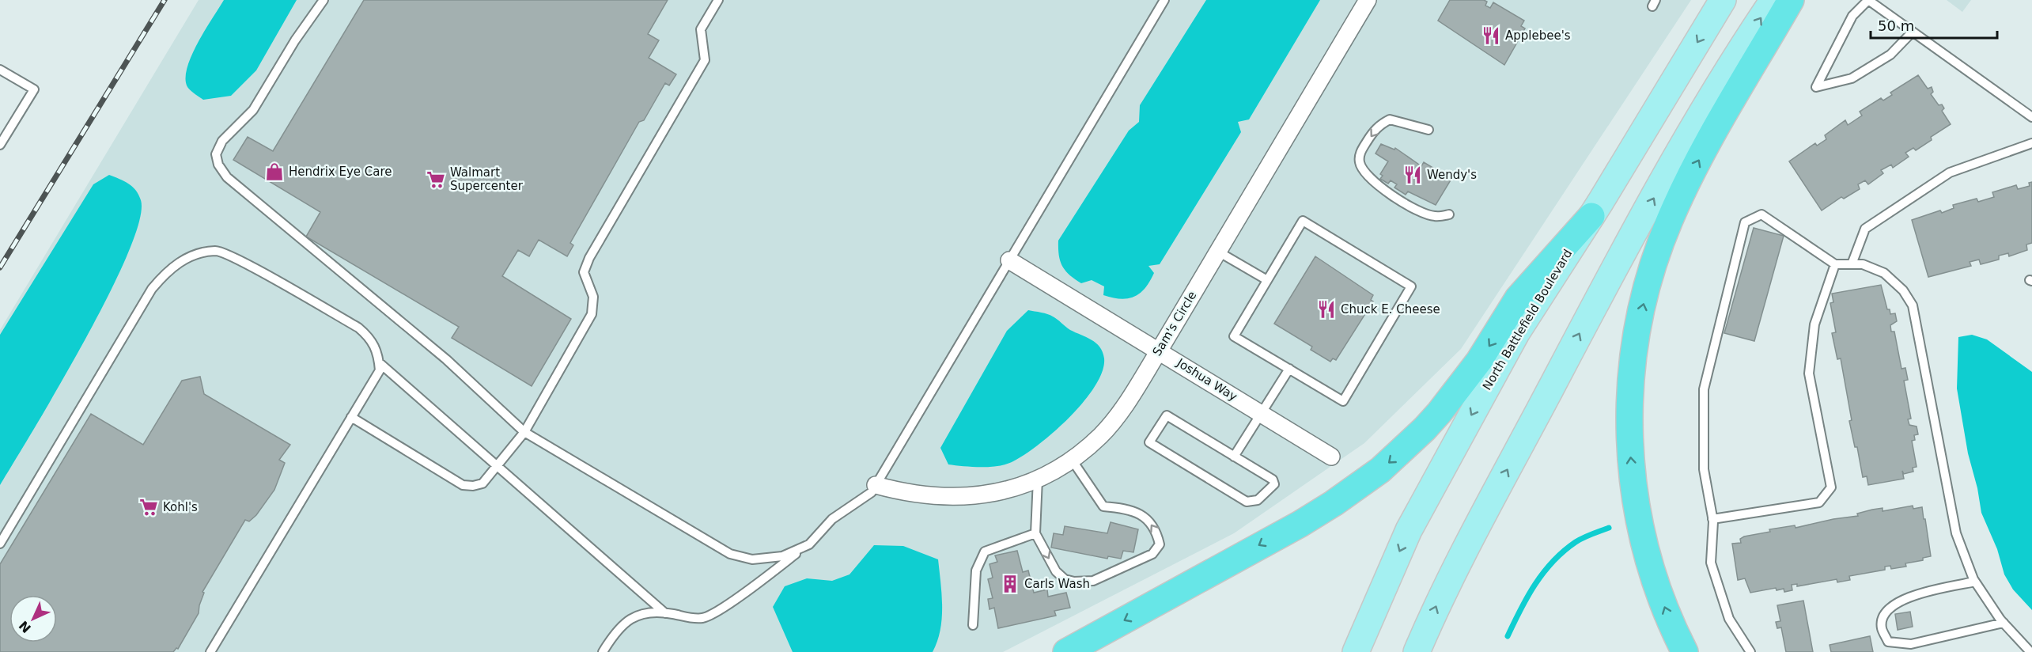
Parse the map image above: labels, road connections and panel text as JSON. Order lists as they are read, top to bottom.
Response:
{
  "streets": {
    "main road": ["North Battlefield Boulevard"],
    "street": ["Sam's Circle", "Joshua Way"]
  },
  "crossings": [
    ["Sam's Circle", "Joshua Way"]
  ],
  "places": {
    "restaurant": ["Applebee's", "Wendy's", "Chuck E. Cheese"],
    "shop": ["Hendrix Eye Care"],
    "supermarket": ["Walmart Supercenter", "Kohl's"],
    "building": ["Carls Wash"]
  },
  "scale_bar": "50 m",
  "north": "bottom left"
}
